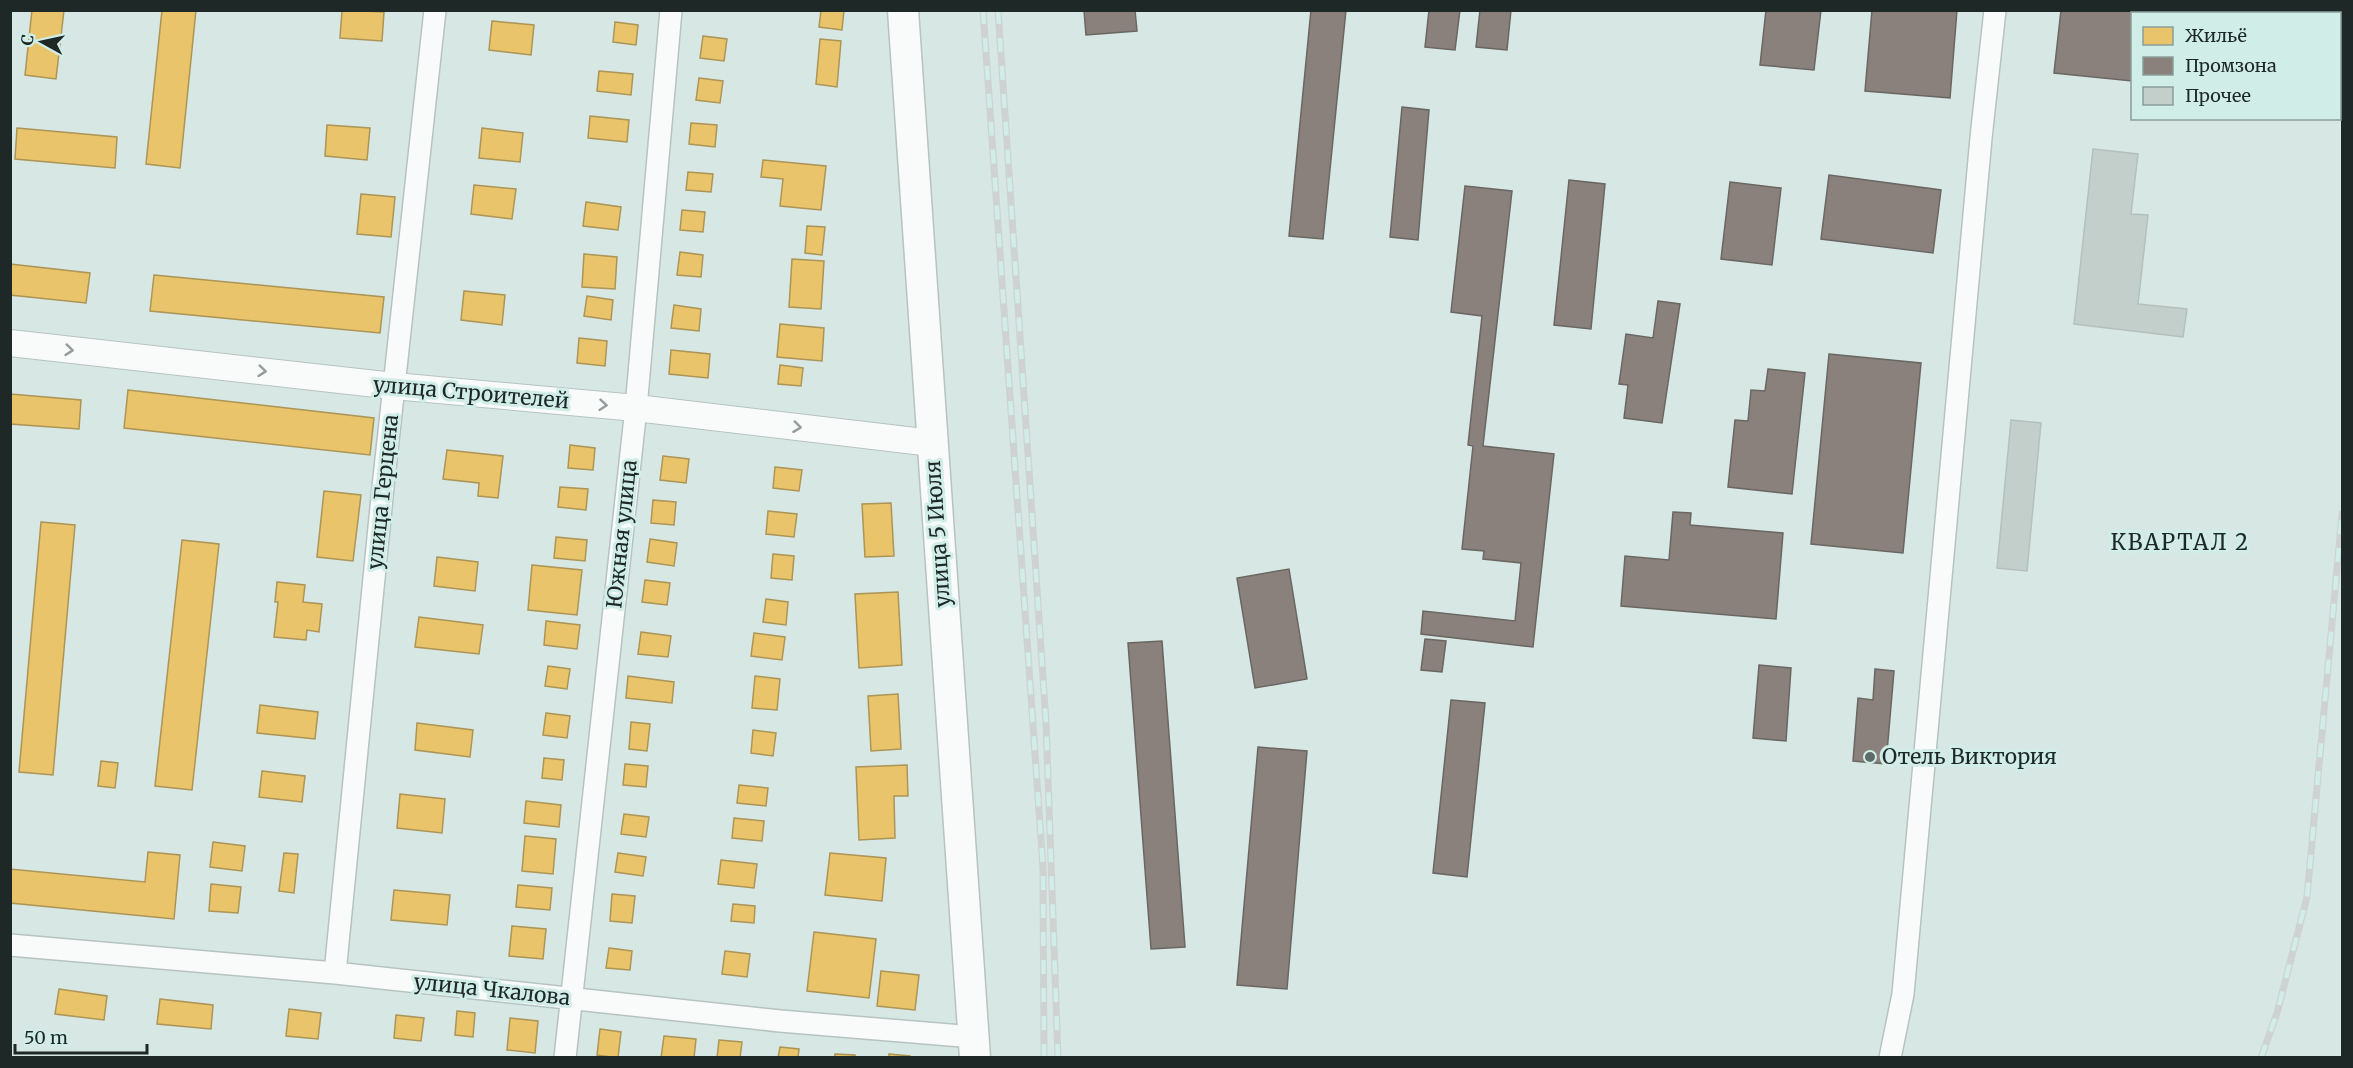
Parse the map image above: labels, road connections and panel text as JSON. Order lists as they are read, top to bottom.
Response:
{
  "streets": {
    "highway": ["улица 5 Июля"],
    "main road": ["улица Строителей"],
    "street": ["улица Герцена", "Южная улица", "улица Чкалова"]
  },
  "crossings": [
    ["улица Строителей", "улица Герцена"],
    ["улица Строителей", "Южная улица"],
    ["улица Строителей", "улица 5 Июля"],
    ["улица Герцена", "улица Чкалова"],
    ["Южная улица", "улица Чкалова"],
    ["улица 5 Июля", "улица Чкалова"]
  ],
  "one_way": ["улица Строителей"],
  "districts": ["КВАРТАЛ 2"],
  "places": ["Отель Виктория"],
  "legend": ["Жильё", "Промзона", "Прочее"],
  "scale_bar": "50 m",
  "north": "left"
}
